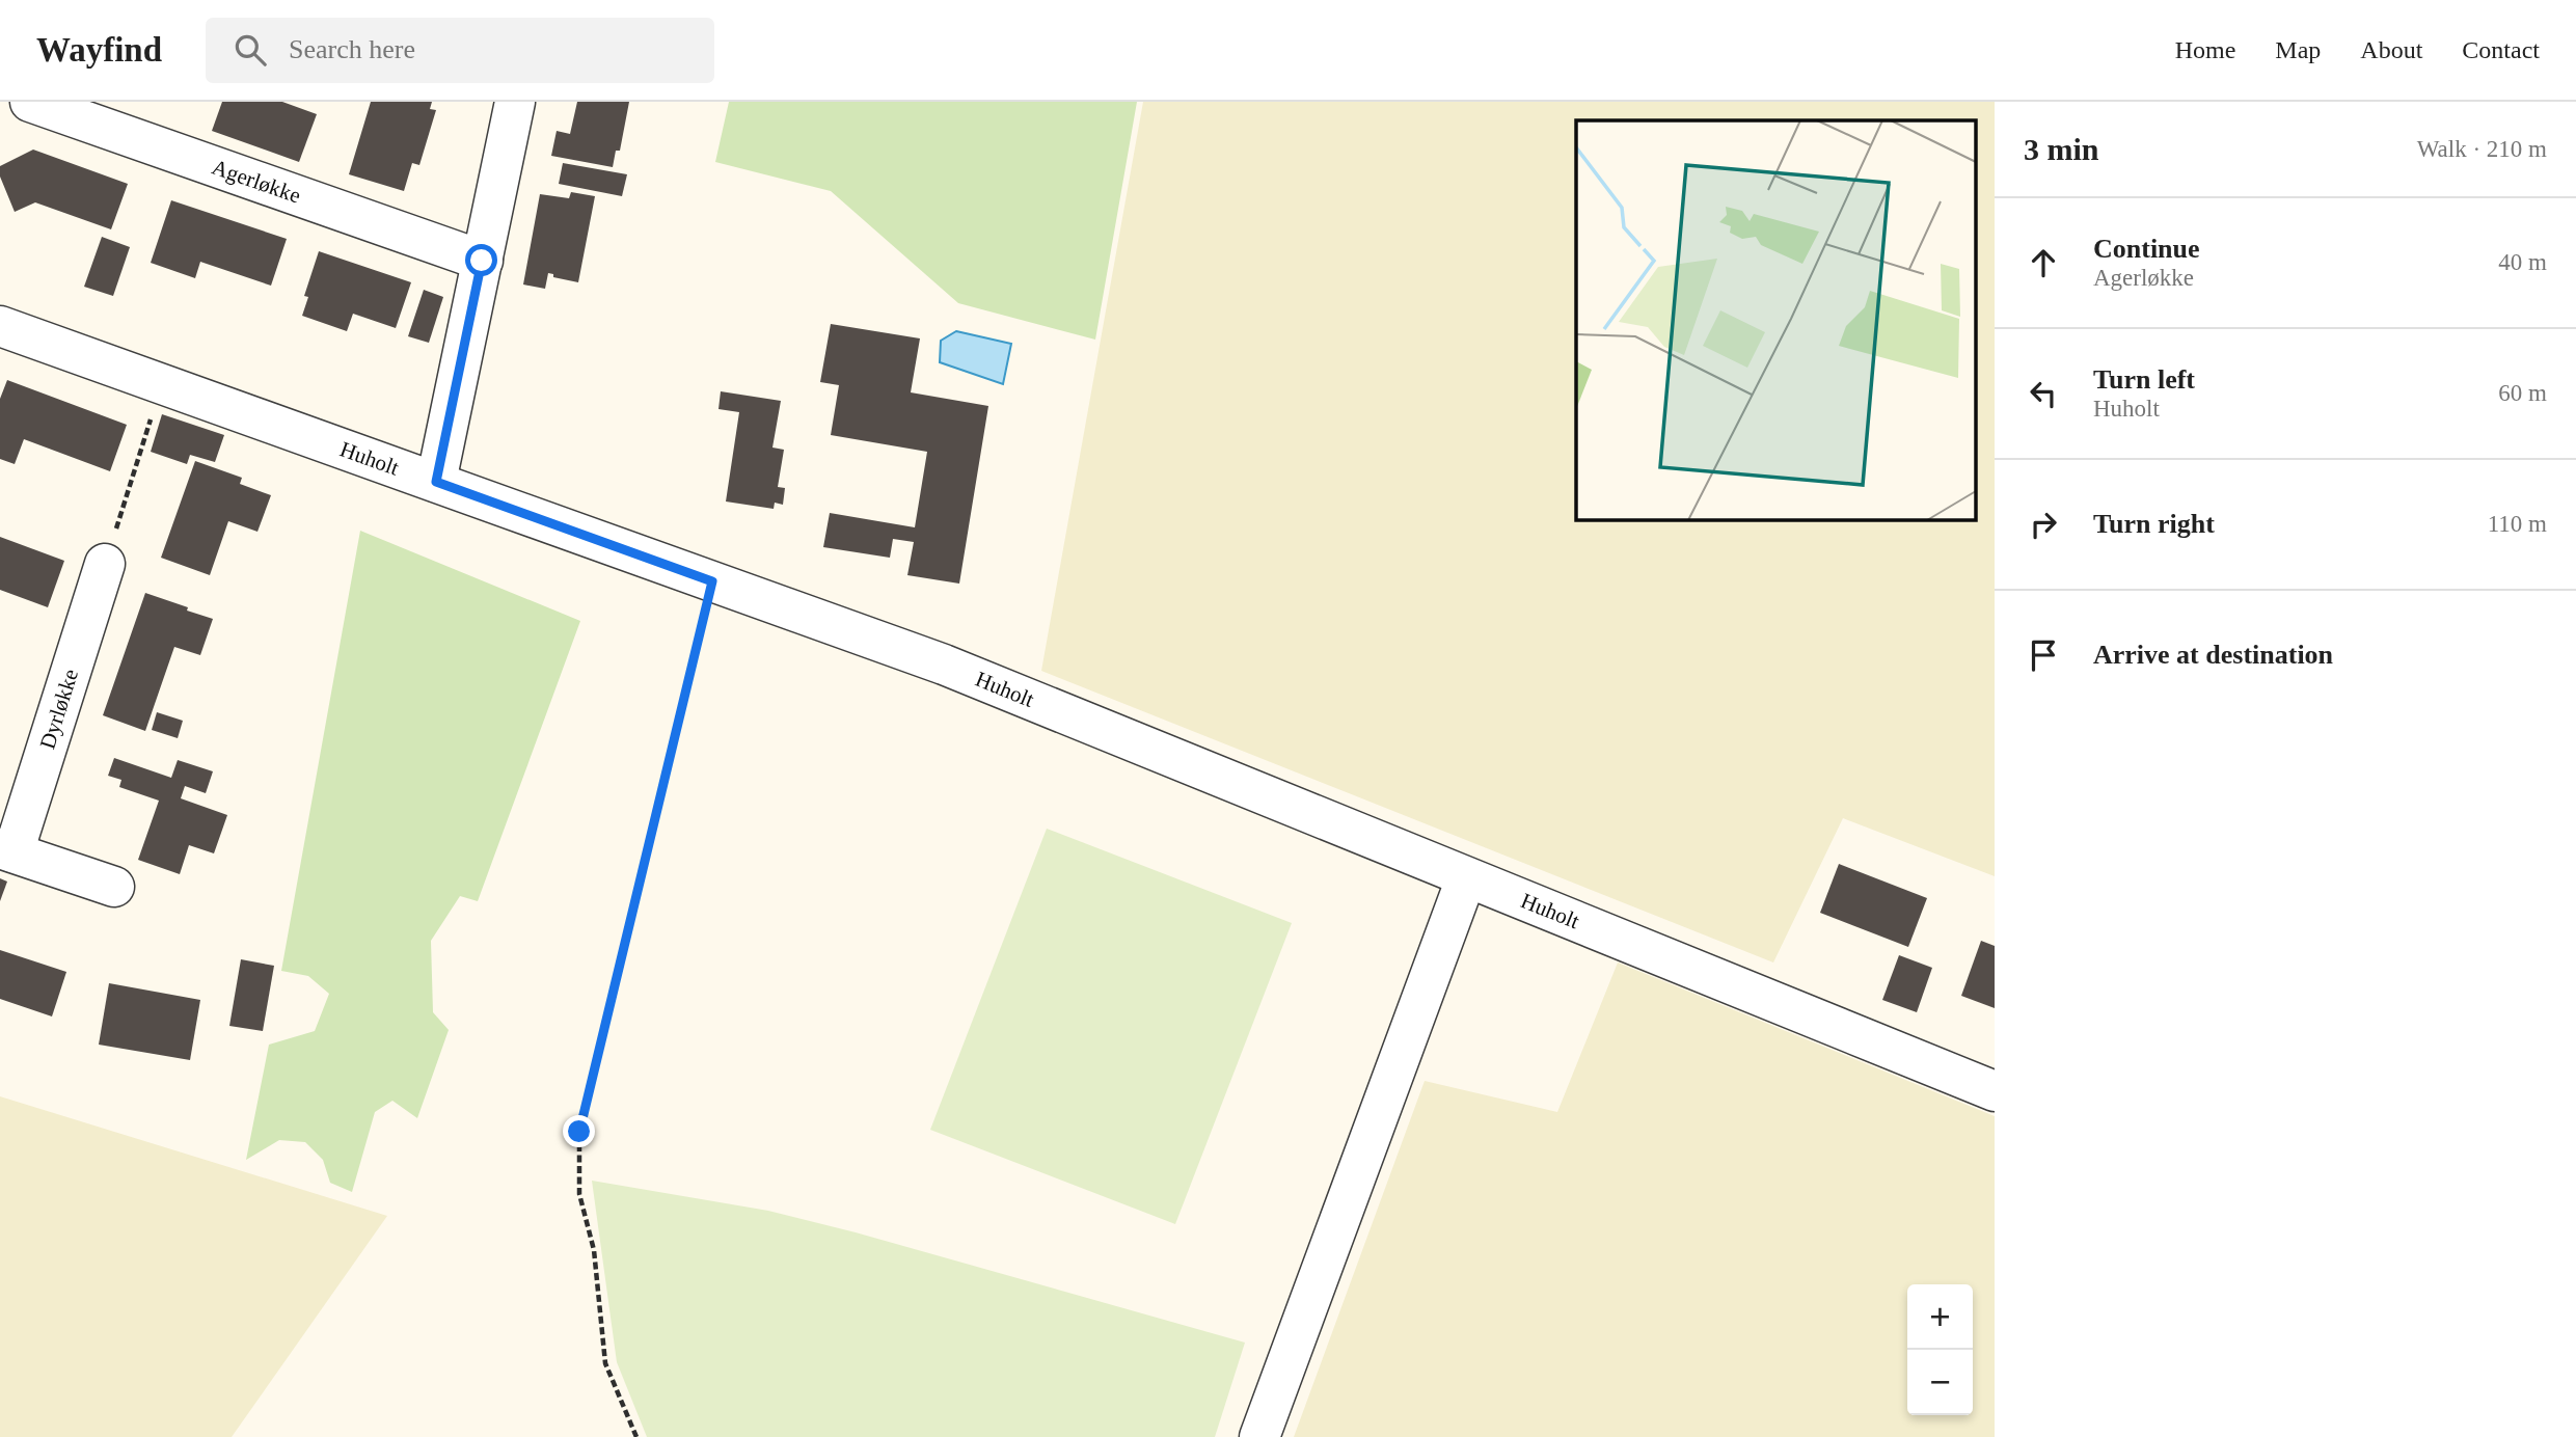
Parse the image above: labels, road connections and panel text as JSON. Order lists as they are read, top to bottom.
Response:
{
  "streets": {
    "street": ["Agerløkke", "Huholt", "Dyrløkke"]
  },
  "page": {
    "header": "Wayfind",
    "search": "Search here",
    "nav": [
      "Home",
      "Map",
      "About",
      "Contact"
    ],
    "heading": ["3 min", "Walk · 210 m"],
    "list": [
      ["Continue", "Agerløkke", "40 m"],
      ["Turn left", "Huholt", "60 m"],
      ["Turn right", "110 m"],
      "Arrive at destination"
    ],
    "map_buttons": ["+", "−"]
  }
}
